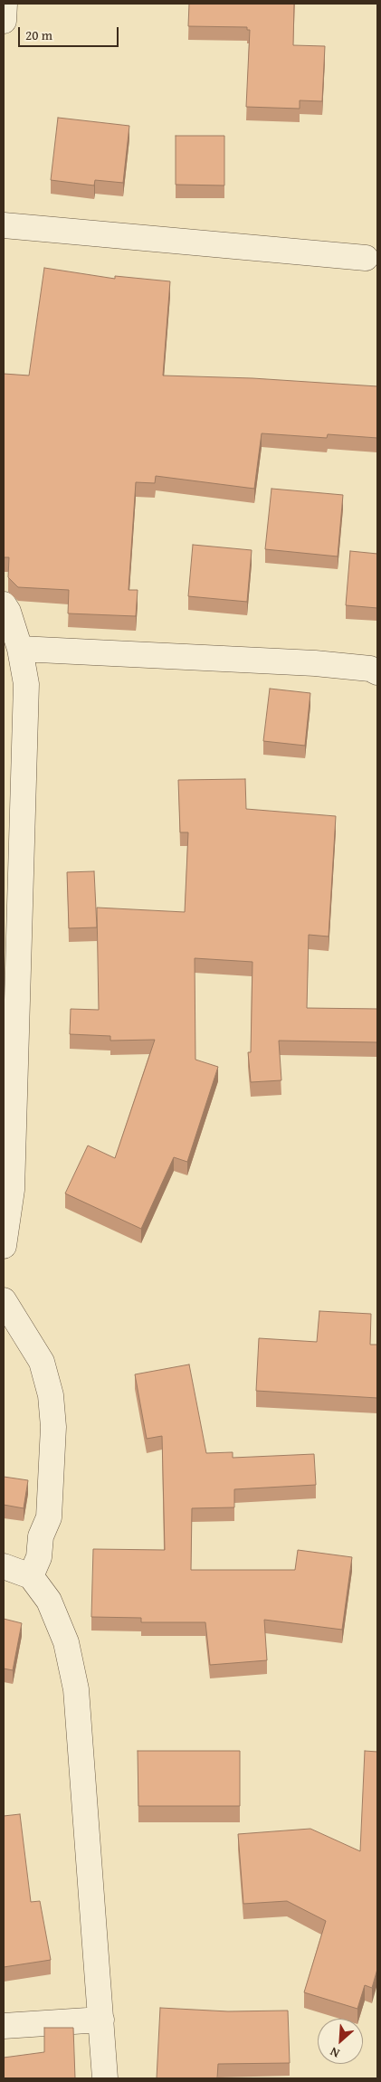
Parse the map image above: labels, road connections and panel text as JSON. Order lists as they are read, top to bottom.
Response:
{
  "scale_bar": "20 m",
  "north": "bottom left"
}
